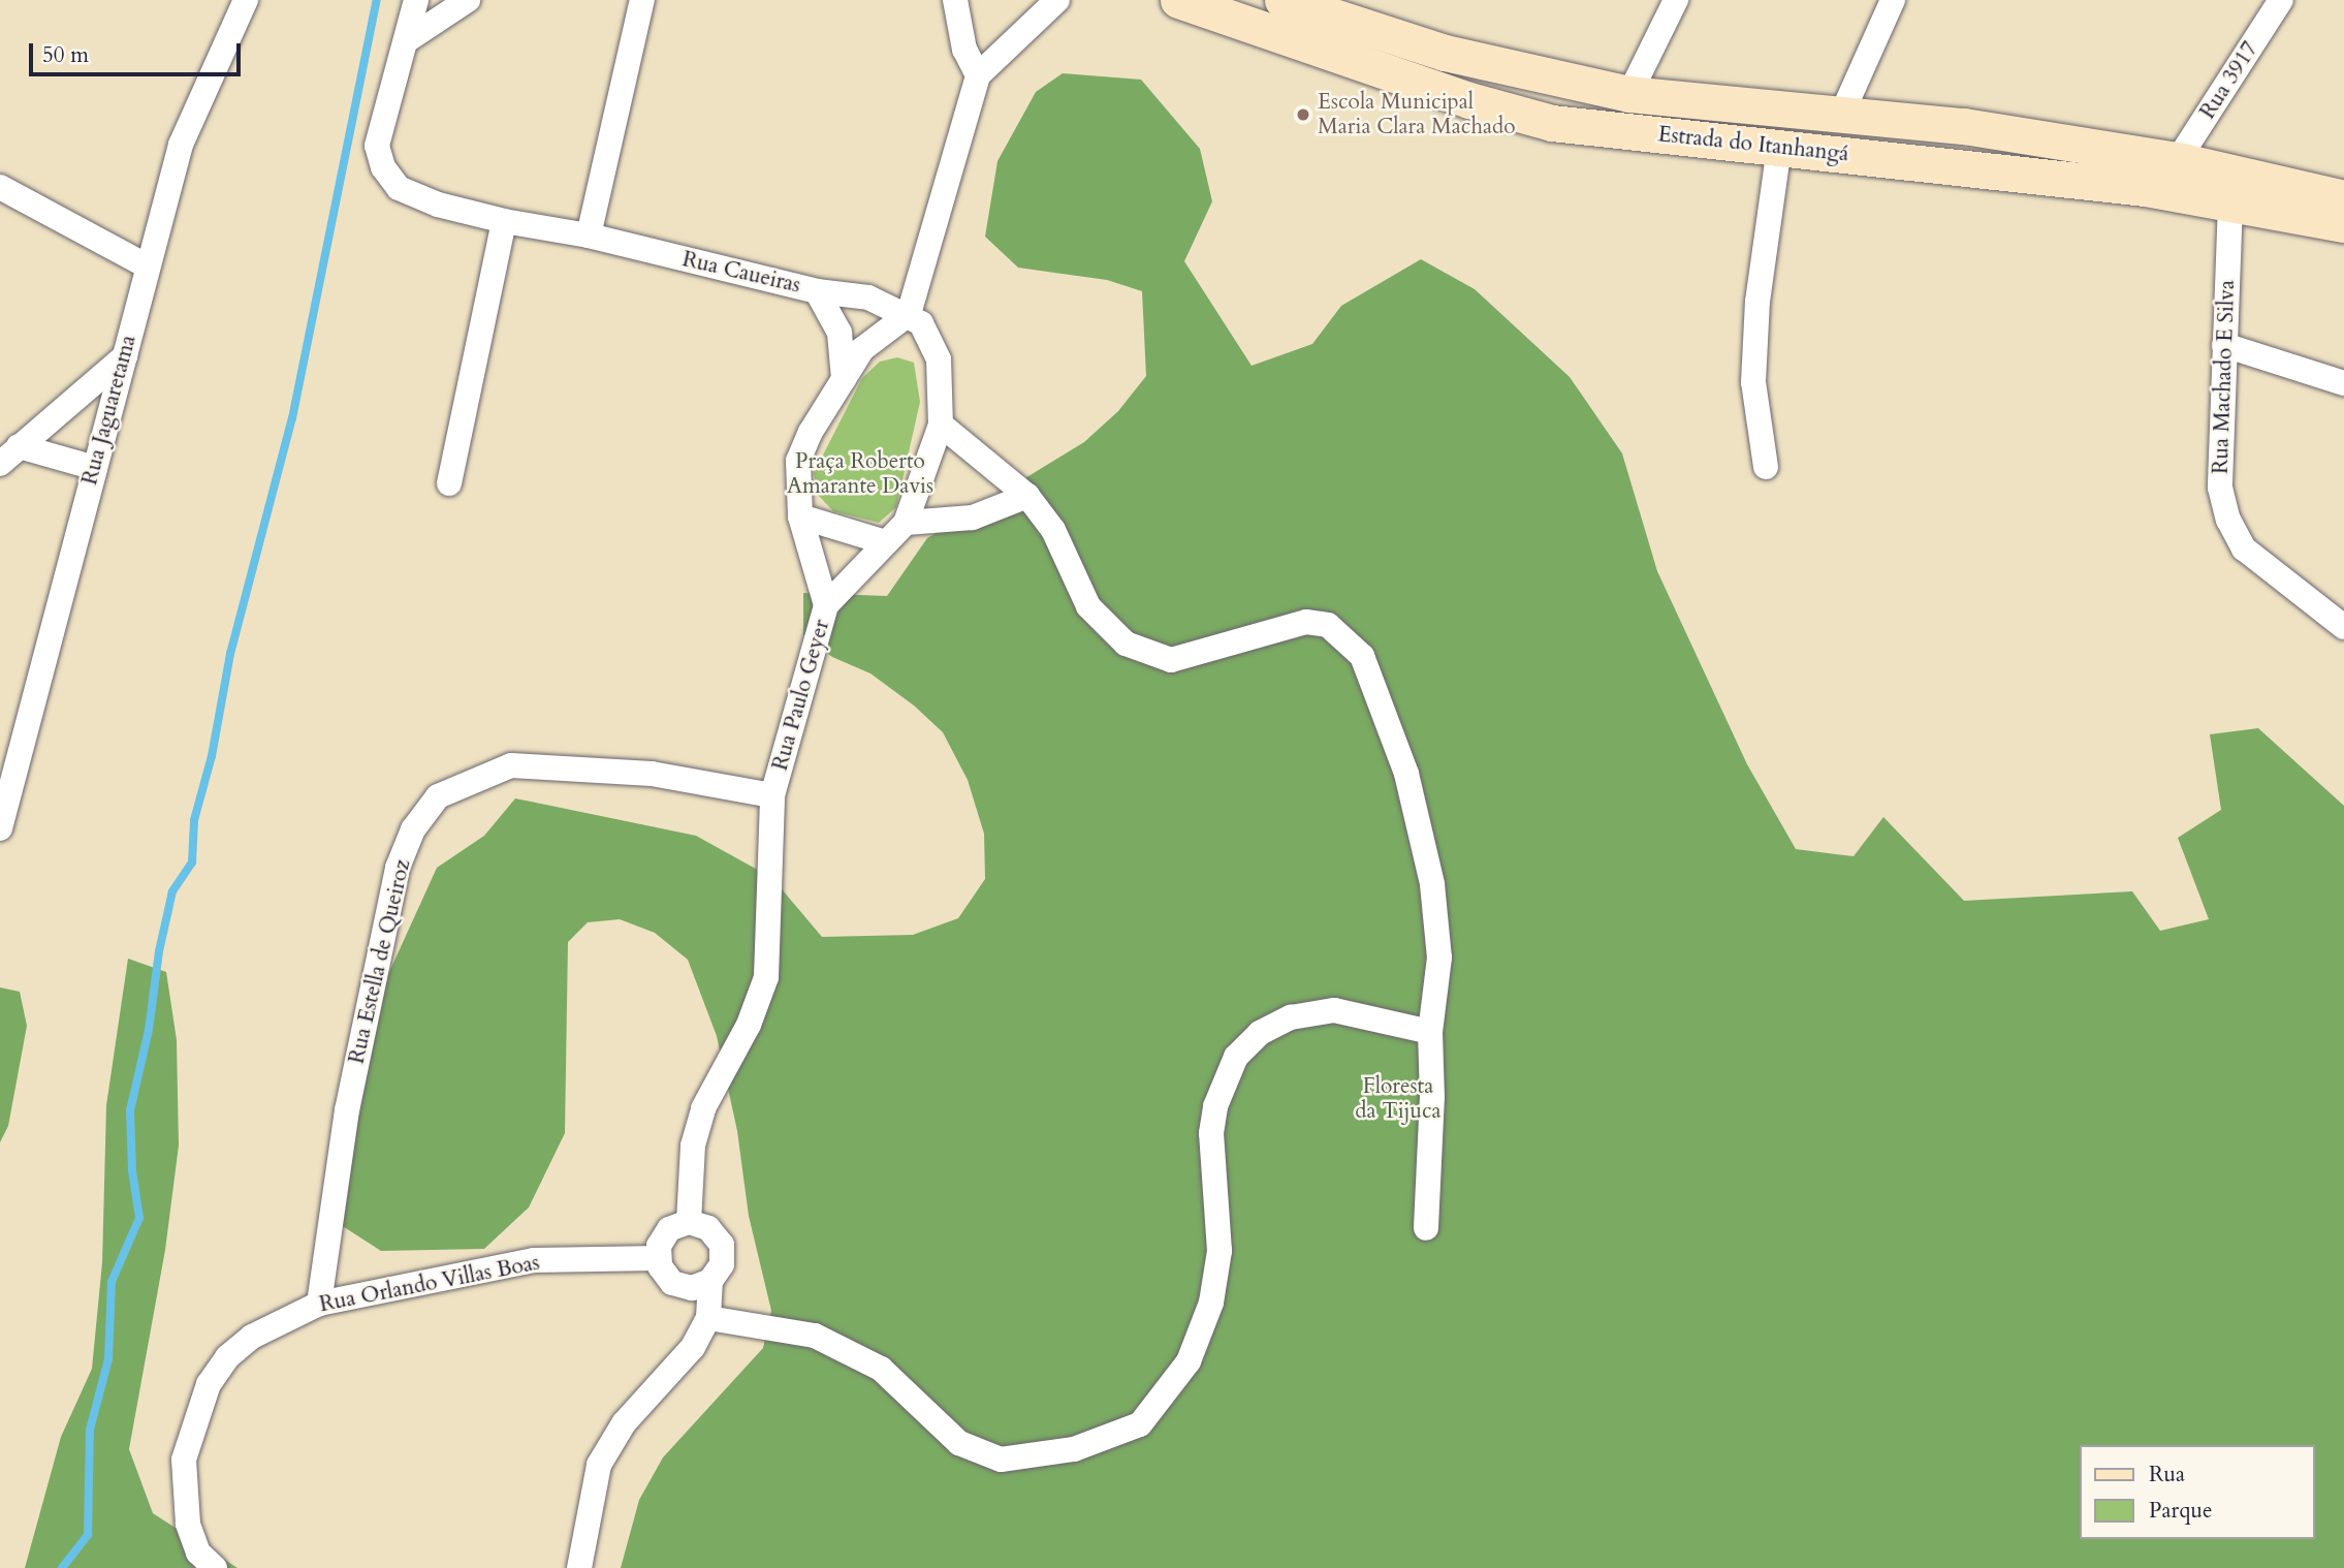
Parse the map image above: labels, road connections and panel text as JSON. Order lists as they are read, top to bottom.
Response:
{
  "streets": {
    "main road": ["Estrada do Itanhangá"],
    "street": [
      "Rua 3917",
      "Rua Caueiras",
      "Rua Machado E Silva",
      "Rua Jaguaretama",
      "Rua Paulo Geyer",
      "Rua Estella de Queiroz",
      "Rua Orlando Villas Boas"
    ]
  },
  "crossings": [
    ["Rua 3917", "Estrada do Itanhangá"],
    ["Estrada do Itanhangá", "Rua Machado E Silva"],
    ["Rua Caueiras", "Rua Paulo Geyer"],
    ["Rua Paulo Geyer", "Rua Estella de Queiroz"],
    ["Rua Paulo Geyer", "Rua Orlando Villas Boas"],
    ["Rua Estella de Queiroz", "Rua Orlando Villas Boas"]
  ],
  "parks": ["Praça Roberto Amarante Davis", "Floresta da Tijuca"],
  "places": ["Escola Municipal Maria Clara Machado"],
  "legend": ["Rua", "Parque"],
  "scale_bar": "50 m"
}
